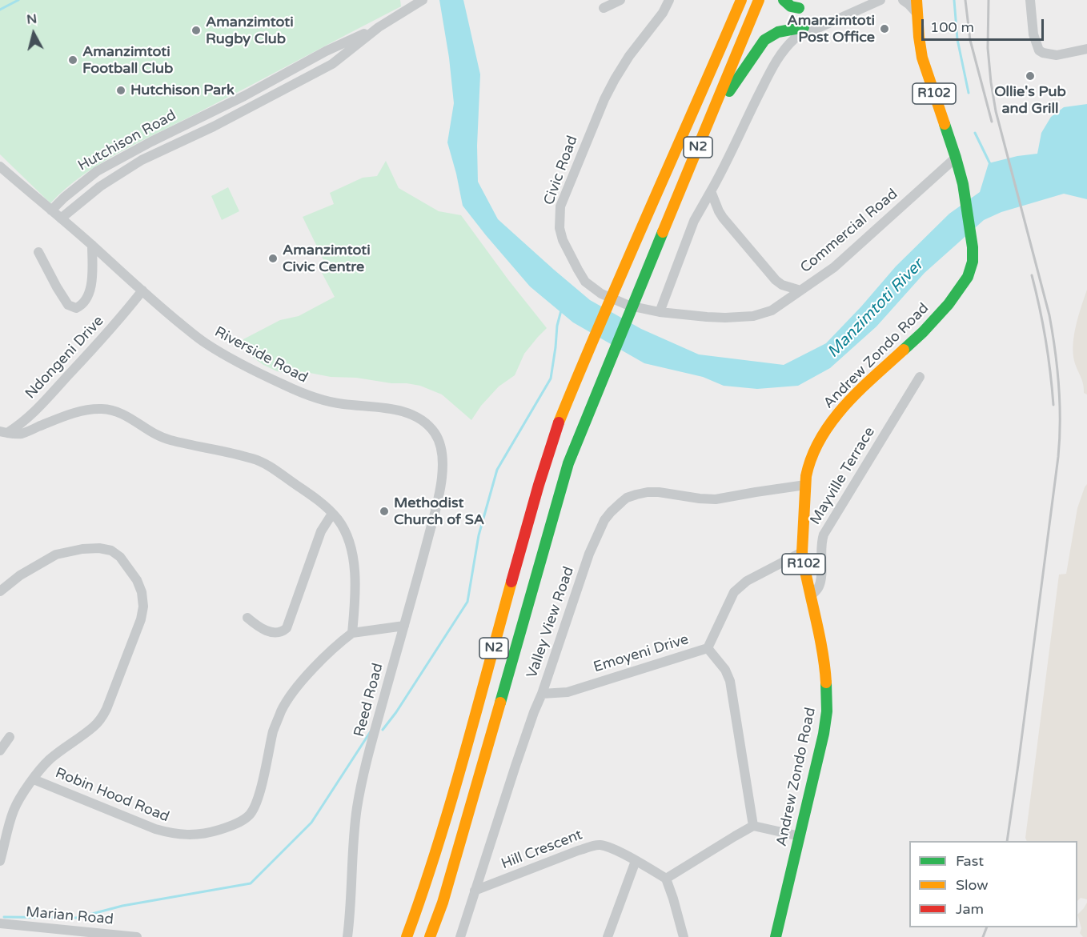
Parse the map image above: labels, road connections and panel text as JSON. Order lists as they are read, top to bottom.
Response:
{
  "streets": {
    "main road": ["R102", "N2", "Andrew Zondo Road"],
    "street": [
      "Hutchison Road",
      "Civic Road",
      "Commercial Road",
      "Riverside Road",
      "Ndongeni Drive",
      "Mayville Terrace",
      "Valley View Road",
      "Emoyeni Drive",
      "Reed Road",
      "Robin Hood Road",
      "Hill Crescent",
      "Marian Road"
    ]
  },
  "crossings": [
    ["Hutchison Road", "Riverside Road"],
    ["Civic Road", "Commercial Road"],
    ["Commercial Road", "Andrew Zondo Road"],
    ["Riverside Road", "Ndongeni Drive"],
    ["Riverside Road", "Reed Road"],
    ["Andrew Zondo Road", "Mayville Terrace"],
    ["Andrew Zondo Road", "Valley View Road"],
    ["Valley View Road", "Emoyeni Drive"],
    ["Valley View Road", "Hill Crescent"]
  ],
  "water": ["Manzimtoti River"],
  "places": [
    "Amanzimtoti Post Office",
    "Amanzimtoti Rugby Club",
    "Amanzimtoti Football Club",
    "Ollie's Pub and Grill",
    "Hutchison Park",
    "Amanzimtoti Civic Centre",
    "Methodist Church of SA"
  ],
  "legend": ["Fast", "Slow", "Jam"],
  "scale_bar": "100 m",
  "north": "top"
}
